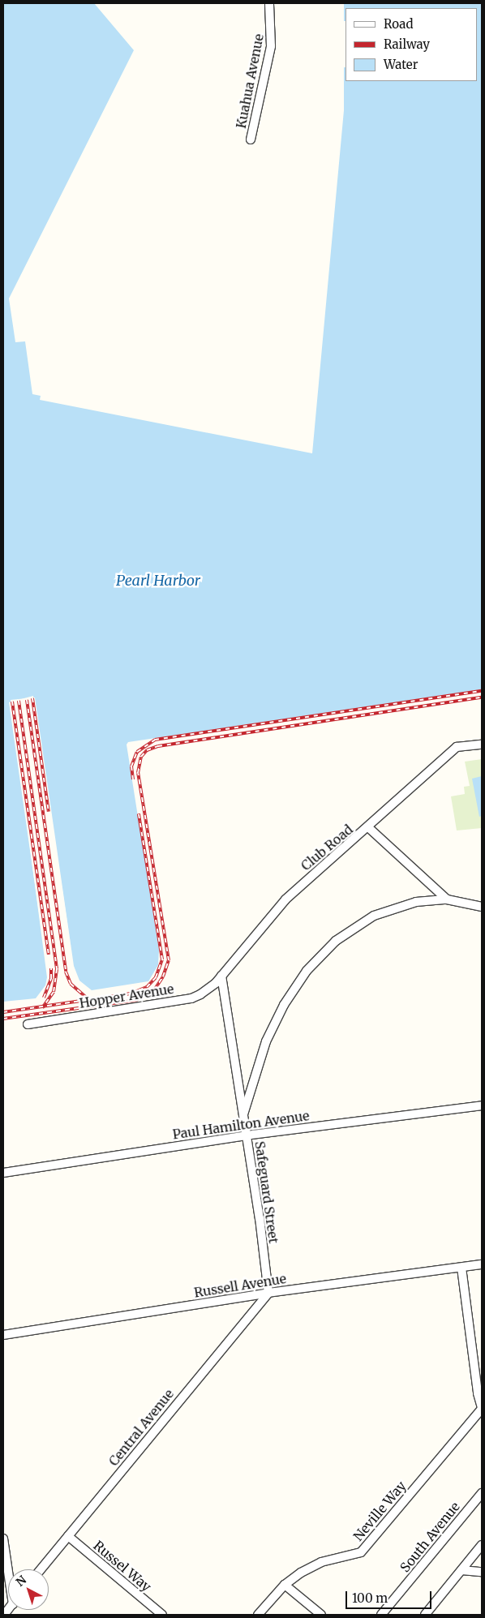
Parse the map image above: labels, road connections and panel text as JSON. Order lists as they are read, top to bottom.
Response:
{
  "streets": {
    "street": [
      "Kuahua Avenue",
      "Club Road",
      "Hopper Avenue",
      "Paul Hamilton Avenue",
      "Safeguard Street",
      "Russell Avenue",
      "Central Avenue",
      "Neville Way",
      "South Avenue",
      "Russel Way"
    ]
  },
  "crossings": [
    ["Club Road", "Hopper Avenue"],
    ["Club Road", "Safeguard Street"],
    ["Hopper Avenue", "Safeguard Street"],
    ["Paul Hamilton Avenue", "Safeguard Street"],
    ["Safeguard Street", "Russell Avenue"],
    ["Safeguard Street", "Central Avenue"],
    ["Russell Avenue", "Central Avenue"],
    ["Central Avenue", "Russel Way"]
  ],
  "water": ["Pearl Harbor"],
  "legend": ["Road", "Railway", "Water"],
  "scale_bar": "100 m",
  "north": "top left"
}
